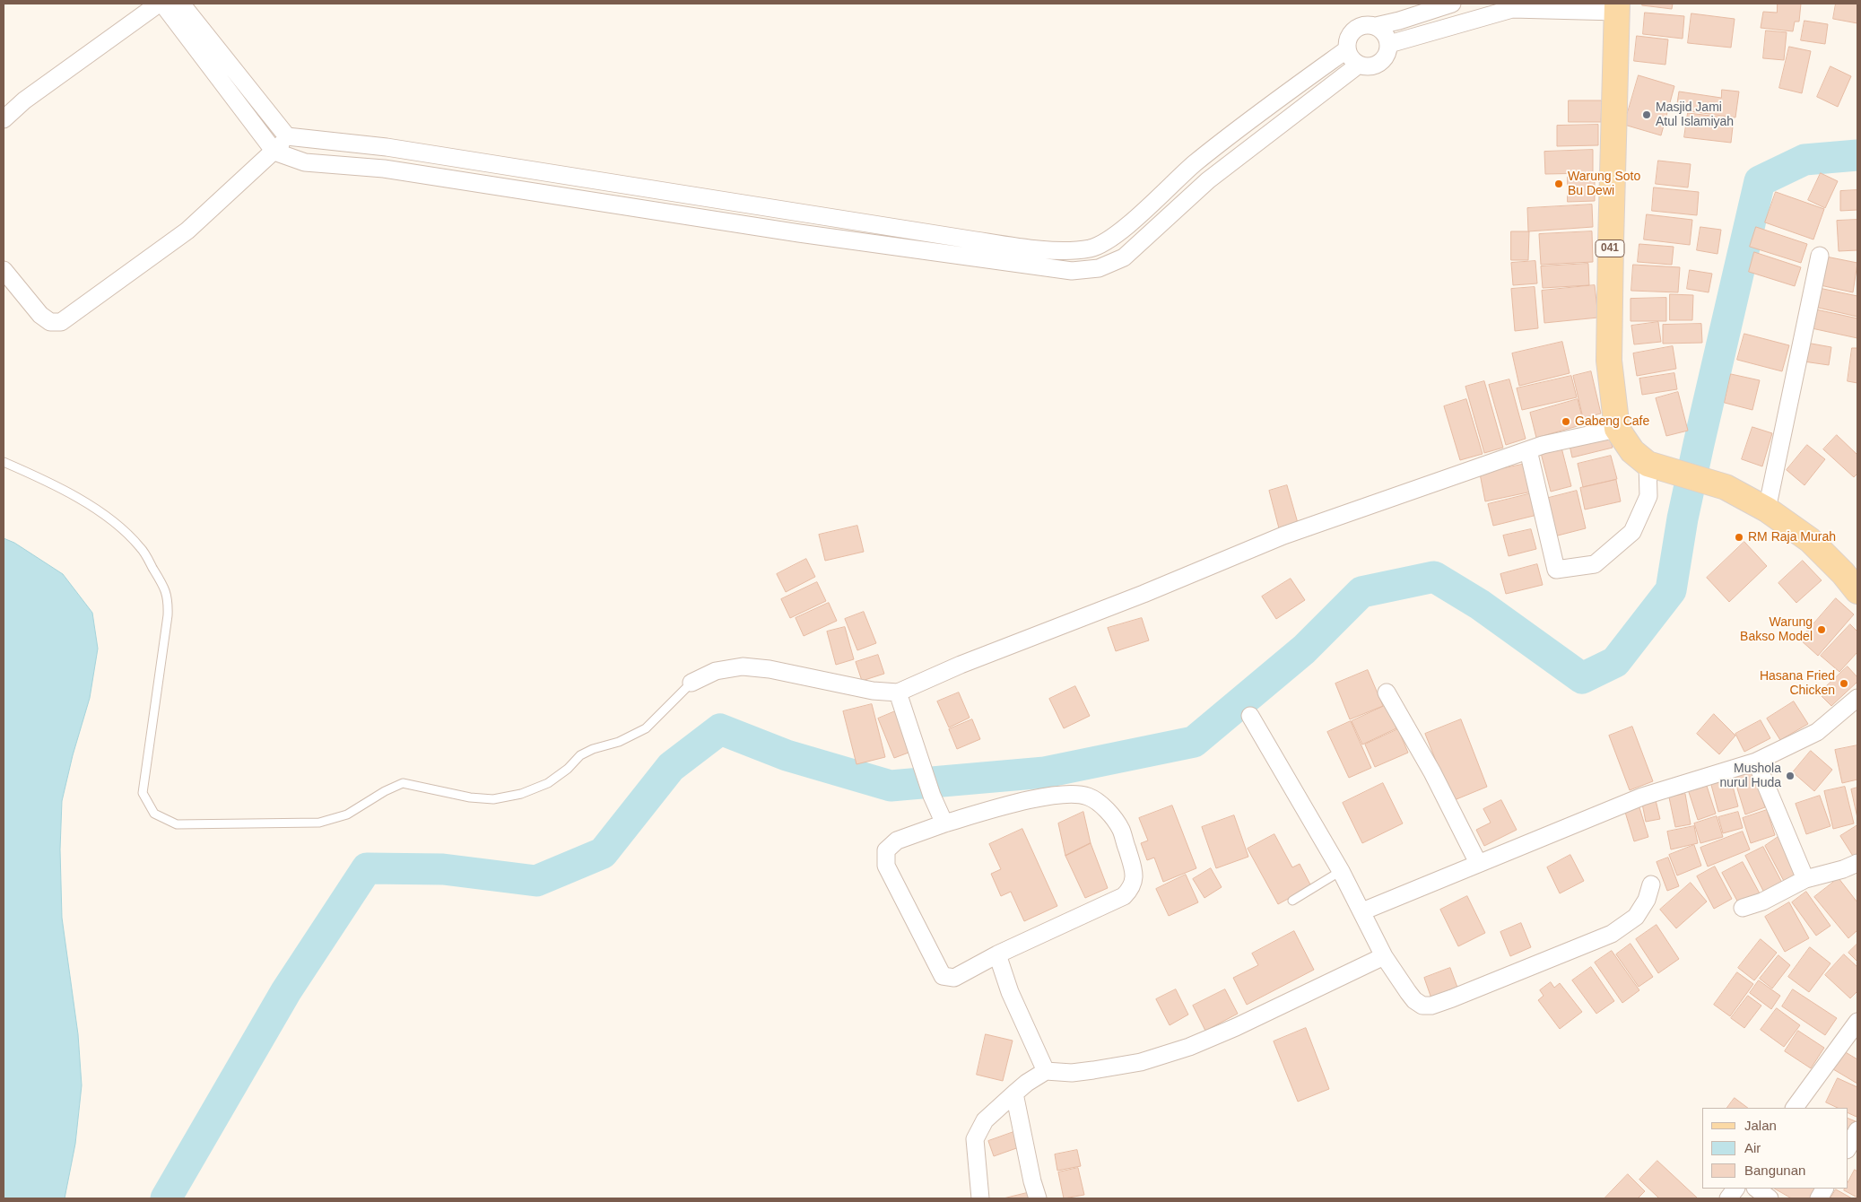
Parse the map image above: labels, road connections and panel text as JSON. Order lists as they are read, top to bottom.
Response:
{
  "streets": {
    "main road": ["041"]
  },
  "places": [
    "Masjid Jami Atul Islamiyah",
    "Warung Soto Bu Dewi",
    "Gabeng Cafe",
    "RM Raja Murah",
    "Warung Bakso Model",
    "Hasana Fried Chicken",
    "Mushola nurul Huda"
  ],
  "legend": ["Jalan", "Air", "Bangunan"]
}
